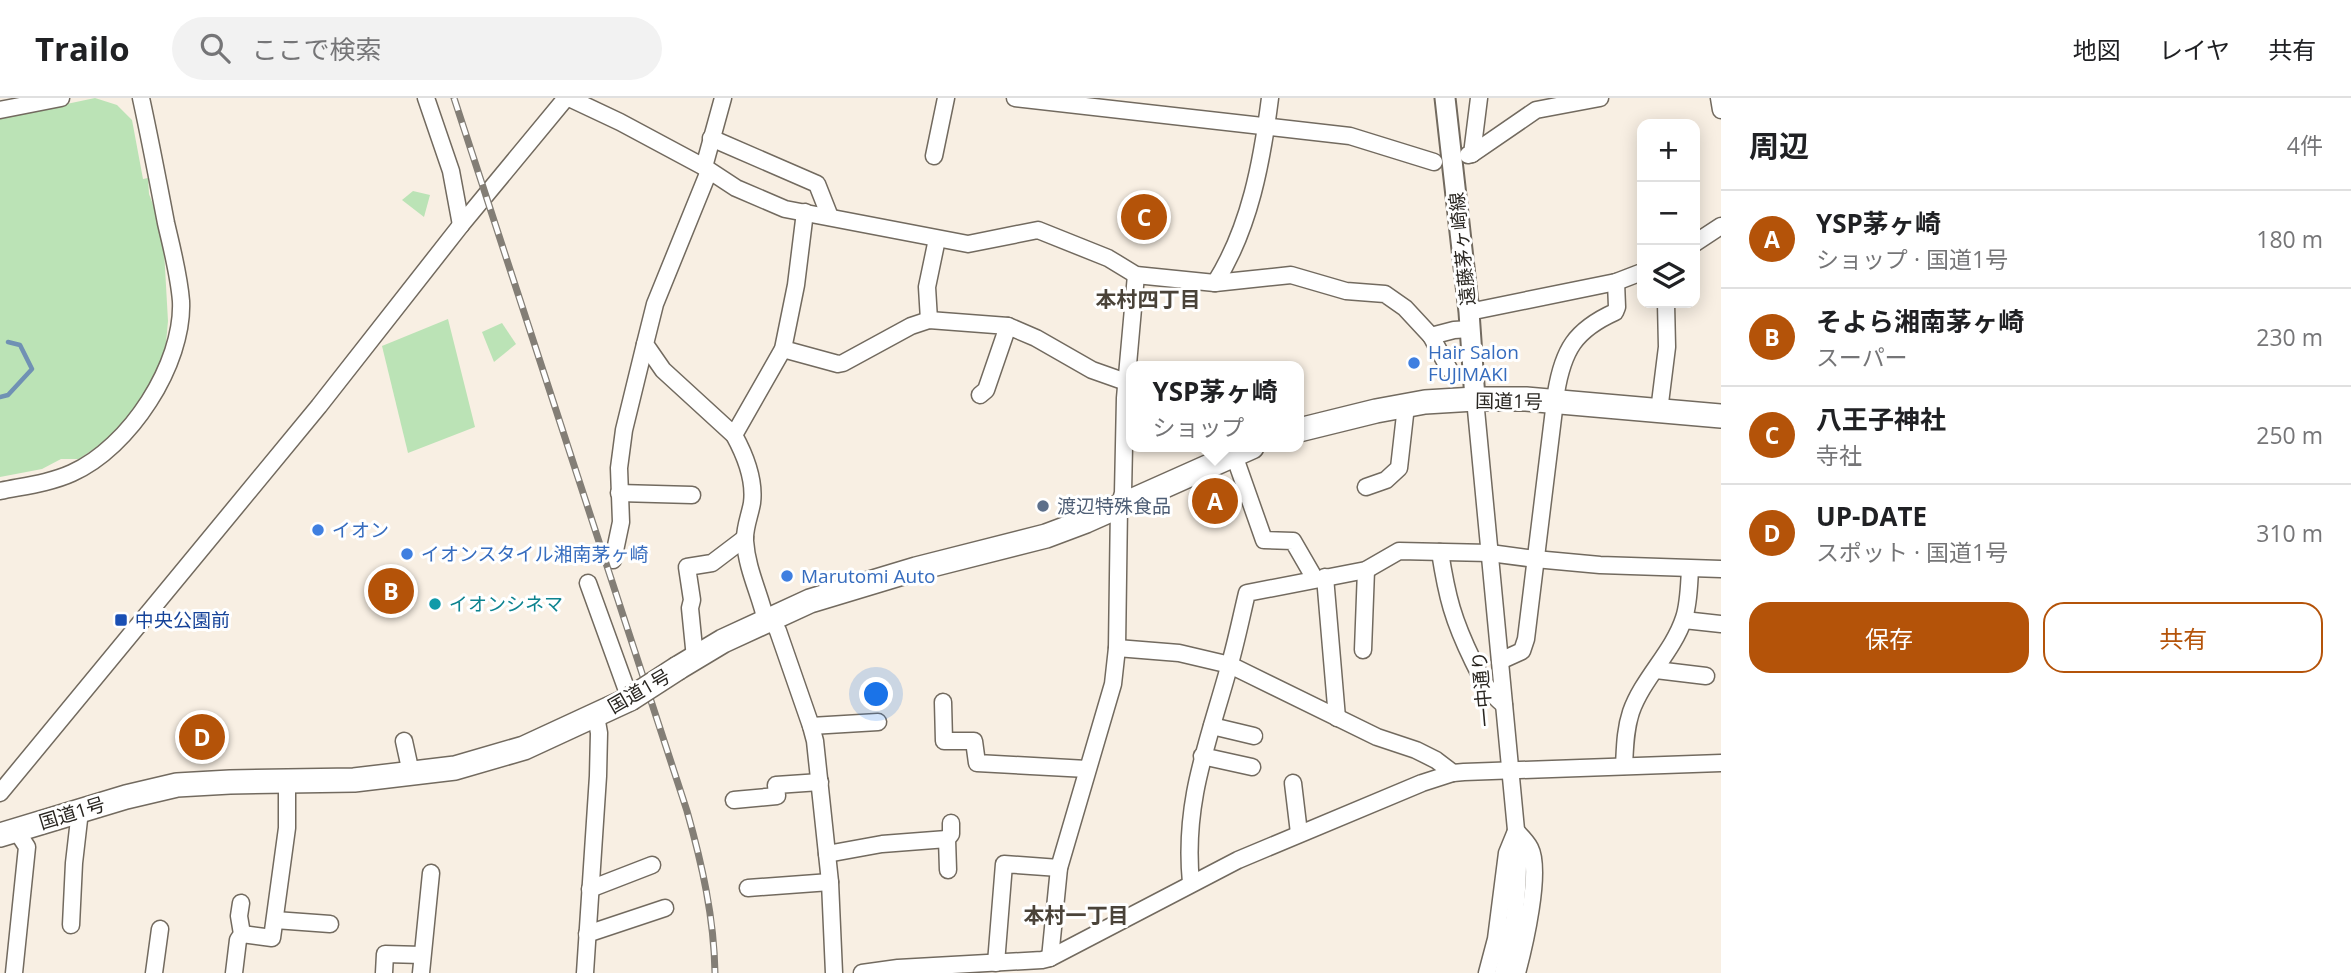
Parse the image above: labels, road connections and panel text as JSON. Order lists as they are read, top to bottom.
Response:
{
  "streets": {
    "highway": ["国道1号"],
    "main road": ["遠藤茅ヶ崎線"],
    "street": ["一中通り"]
  },
  "crossings": [
    ["遠藤茅ヶ崎線", "国道1号"],
    ["遠藤茅ヶ崎線", "一中通り"],
    ["国道1号", "一中通り"]
  ],
  "districts": ["本村四丁目", "本村一丁目"],
  "places": {
    "other": [
      "Hair Salon FUJIMAKI",
      "渡辺特殊食品",
      "イオン",
      "イオンスタイル湘南茅ヶ崎",
      "Marutomi Auto",
      "イオンシネマ"
    ],
    "transit": ["中央公園前"]
  },
  "page": {
    "header": "Trailo",
    "search": "ここで検索",
    "nav": ["地図", "レイヤ", "共有"],
    "heading": ["周辺", "4件"],
    "map_buttons": ["+", "−"],
    "list": [
      {
        "mark": "A",
        "name": "YSP茅ヶ崎",
        "note": "ショップ · 国道1号",
        "value": "180 m"
      },
      {
        "mark": "B",
        "name": "そよら湘南茅ヶ崎",
        "note": "スーパー",
        "value": "230 m"
      },
      {
        "mark": "C",
        "name": "八王子神社",
        "note": "寺社",
        "value": "250 m"
      },
      {
        "mark": "D",
        "name": "UP-DATE",
        "note": "スポット · 国道1号",
        "value": "310 m"
      }
    ],
    "pins": [
      "C",
      "A",
      "B",
      "D"
    ],
    "popup": ["YSP茅ヶ崎", "ショップ"],
    "buttons": ["保存", "共有"]
  }
}
